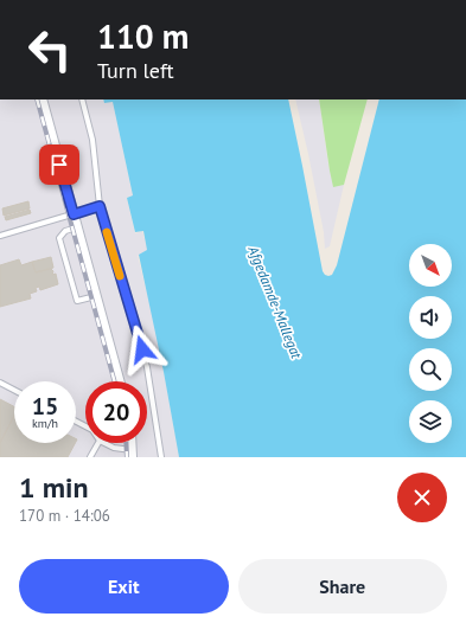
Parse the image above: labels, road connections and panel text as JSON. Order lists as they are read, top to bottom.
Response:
{
  "water": ["Afgedamde-Mallegat"],
  "north": "bottom right",
  "page": {
    "turn": ["110 m", "Turn left"],
    "speed": "15 km/h",
    "limit": "20",
    "heading": ["1 min", "170 m · 14:06"],
    "buttons": ["Exit", "Share"]
  }
}
